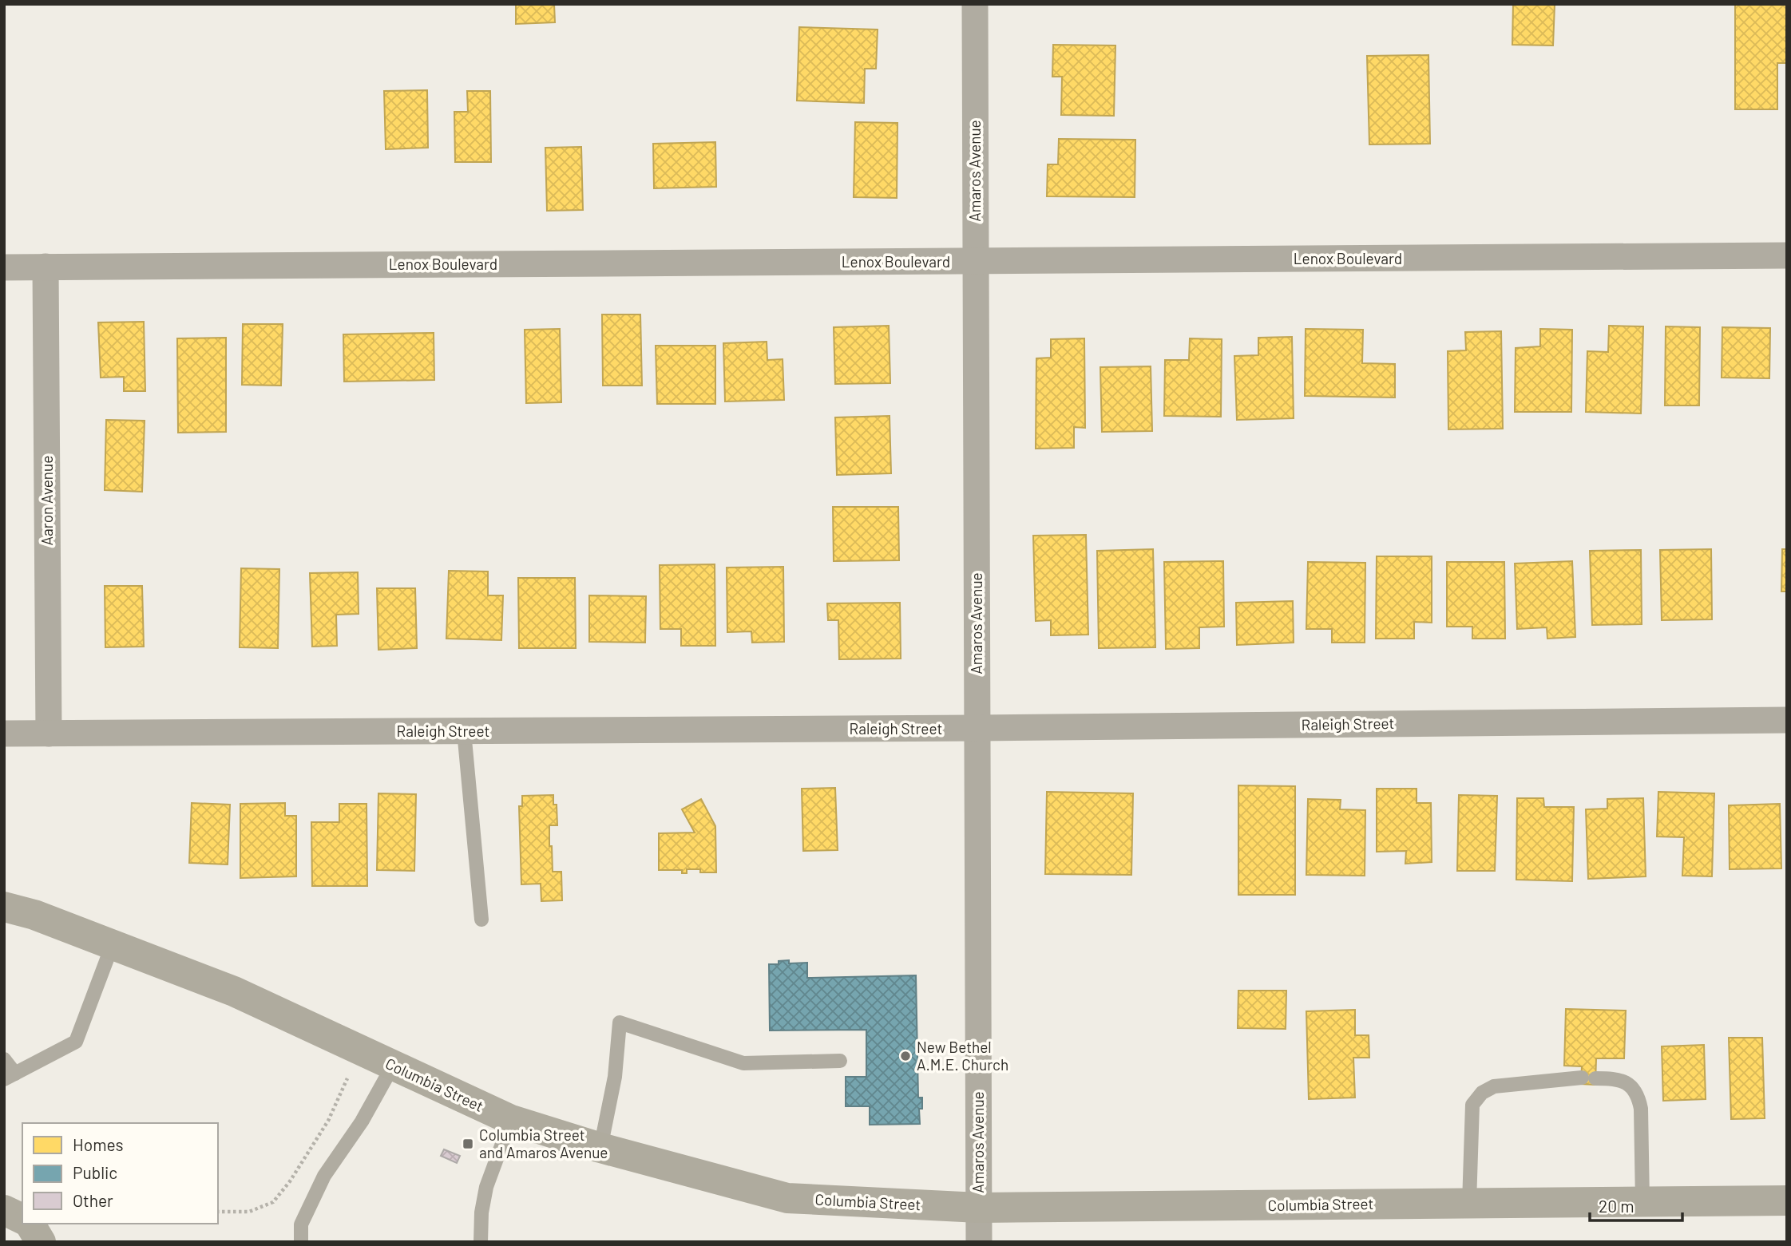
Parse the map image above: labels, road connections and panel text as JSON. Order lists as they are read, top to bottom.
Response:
{
  "streets": {
    "street": [
      "Amaros Avenue",
      "Lenox Boulevard",
      "Aaron Avenue",
      "Raleigh Street",
      "Columbia Street"
    ]
  },
  "crossings": [
    ["Amaros Avenue", "Lenox Boulevard"],
    ["Amaros Avenue", "Raleigh Street"],
    ["Amaros Avenue", "Columbia Street"],
    ["Lenox Boulevard", "Aaron Avenue"],
    ["Aaron Avenue", "Raleigh Street"]
  ],
  "places": {
    "other": ["New Bethel A.M.E. Church"],
    "transit": ["Columbia Street and Amaros Avenue"]
  },
  "legend": ["Homes", "Public", "Other"],
  "scale_bar": "20 m"
}
